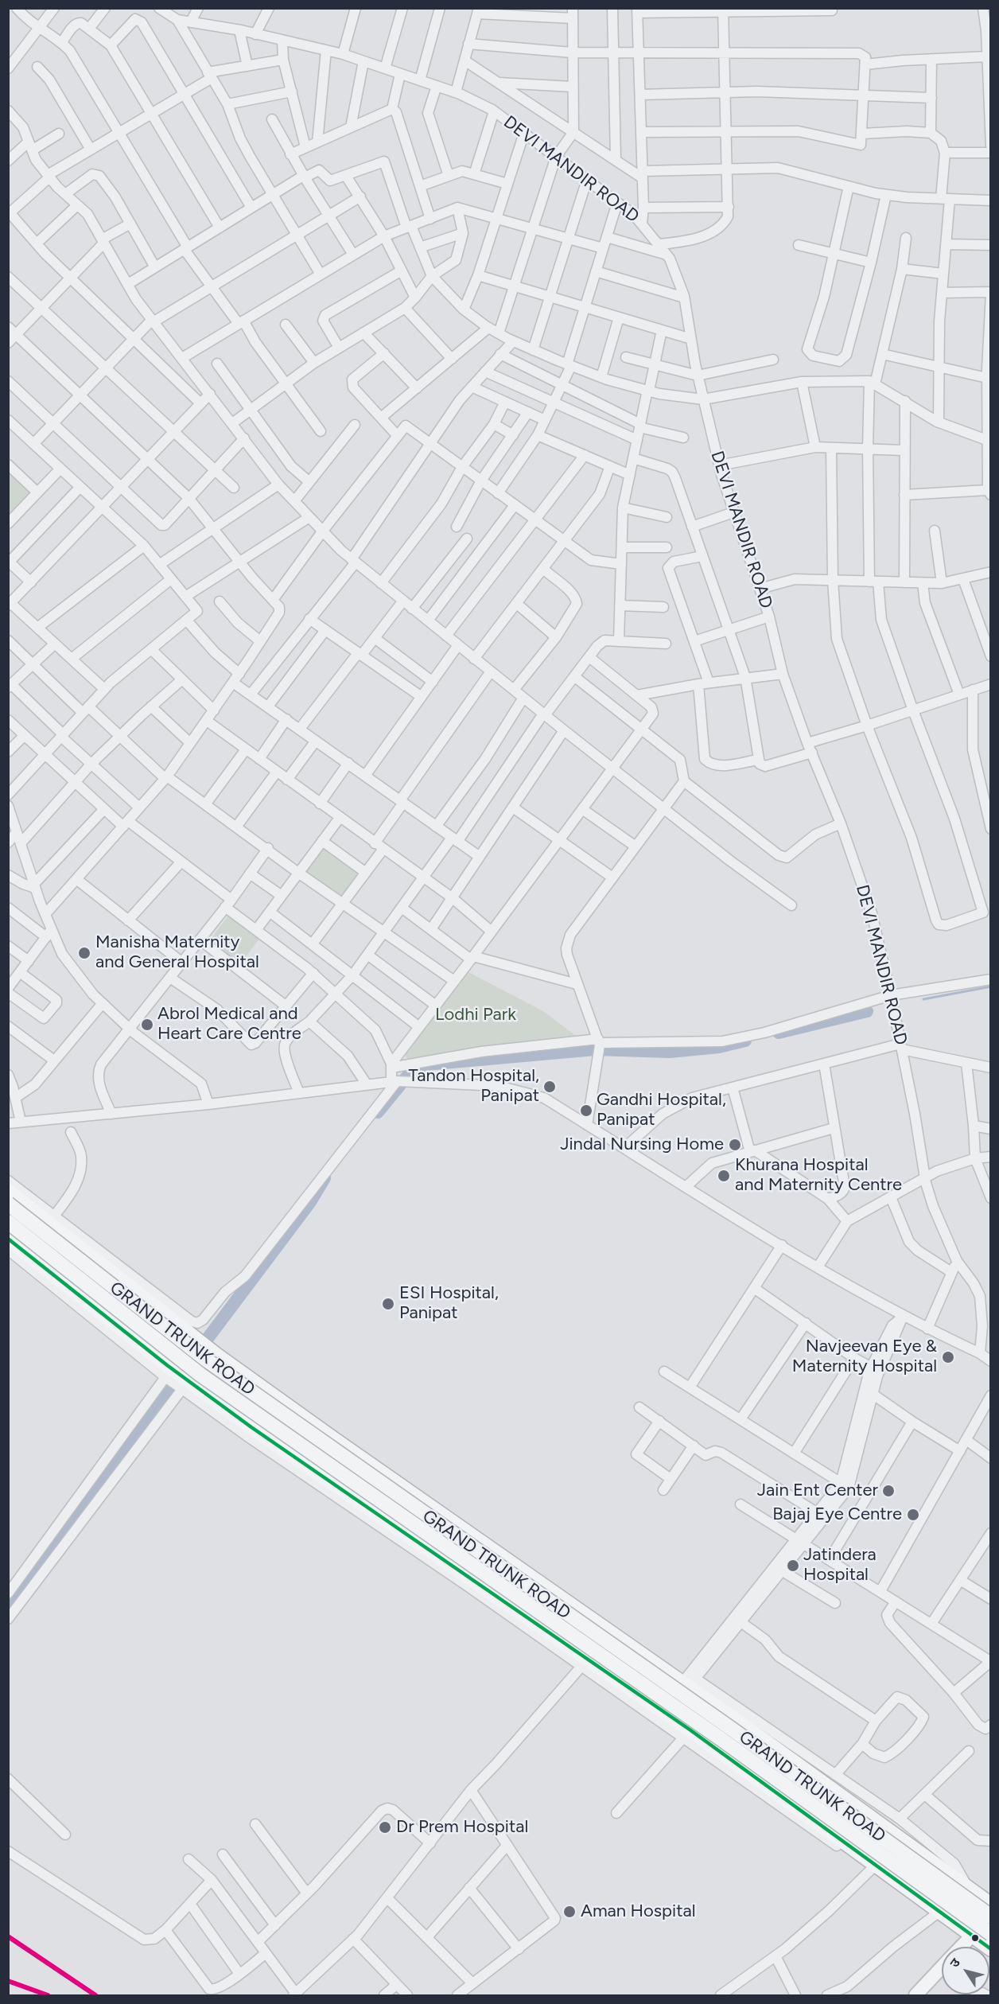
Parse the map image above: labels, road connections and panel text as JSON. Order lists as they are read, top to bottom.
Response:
{
  "streets": {
    "highway": ["GRAND TRUNK ROAD"],
    "street": ["DEVI MANDIR ROAD"]
  },
  "parks": ["Lodhi Park"],
  "places": [
    "Manisha Maternity and General Hospital",
    "Abrol Medical and Heart Care Centre",
    "Tandon Hospital, Panipat",
    "Gandhi Hospital, Panipat",
    "Jindal Nursing Home",
    "Khurana Hospital and Maternity Centre",
    "ESI Hospital, Panipat",
    "Navjeevan Eye & Maternity Hospital",
    "Jain Ent Center",
    "Bajaj Eye Centre",
    "Jatindera Hospital",
    "Dr Prem Hospital",
    "Aman Hospital"
  ],
  "north": "top left"
}
